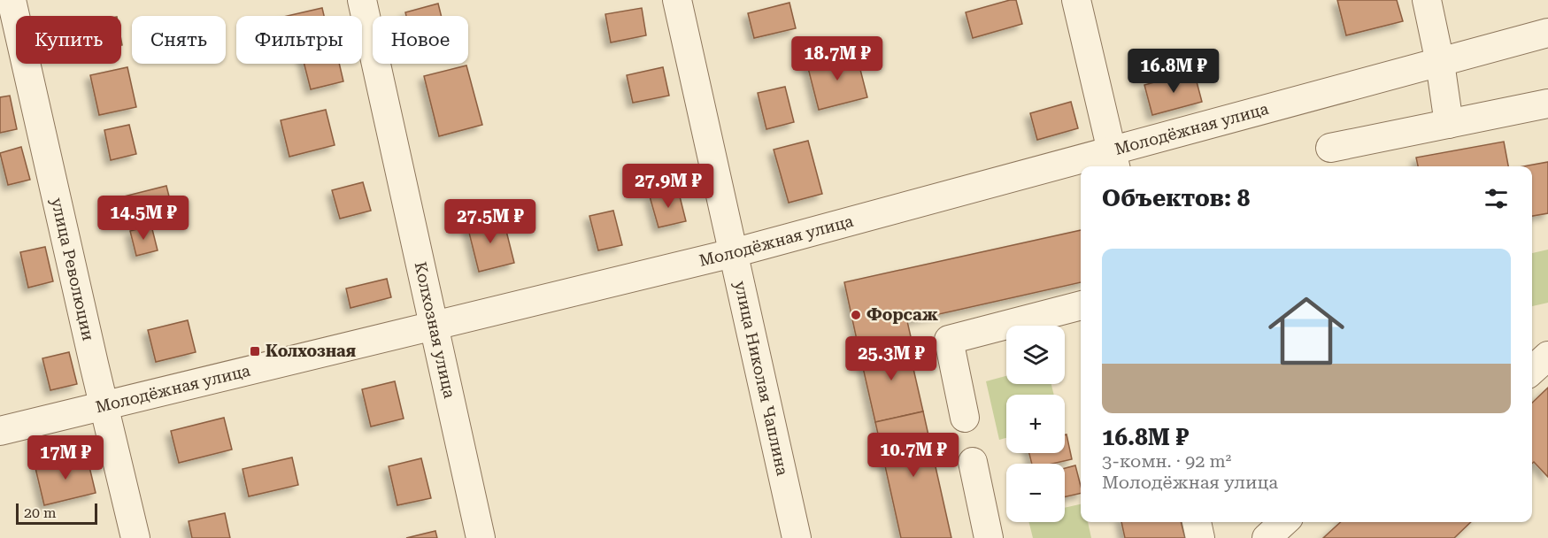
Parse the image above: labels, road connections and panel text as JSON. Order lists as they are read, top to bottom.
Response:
{
  "streets": {
    "street": [
      "Молодёжная улица",
      "улица Революции",
      "Колхозная улица",
      "улица Николая Чаплина"
    ]
  },
  "crossings": [
    ["Молодёжная улица", "улица Революции"],
    ["Молодёжная улица", "Колхозная улица"],
    ["Молодёжная улица", "улица Николая Чаплина"]
  ],
  "places": {
    "other": ["Форсаж"],
    "transit": ["Колхозная"]
  },
  "scale_bar": "20 m",
  "page": {
    "chip": [
      "Купить",
      "Снять",
      "Фильтры",
      "Новое"
    ],
    "price": [
      "18.7M ₽",
      "16.8M ₽",
      "27.9M ₽",
      "14.5M ₽",
      "27.5M ₽",
      "25.3M ₽",
      "10.7M ₽",
      "17M ₽"
    ],
    "heading": "Объектов: 8",
    "list": [
      {
        "name": "16.8M ₽",
        "note": "3-комн. · 92 m² · Молодёжная улица"
      }
    ],
    "map_buttons": ["+", "−"],
    "scale": "20 m"
  }
}
